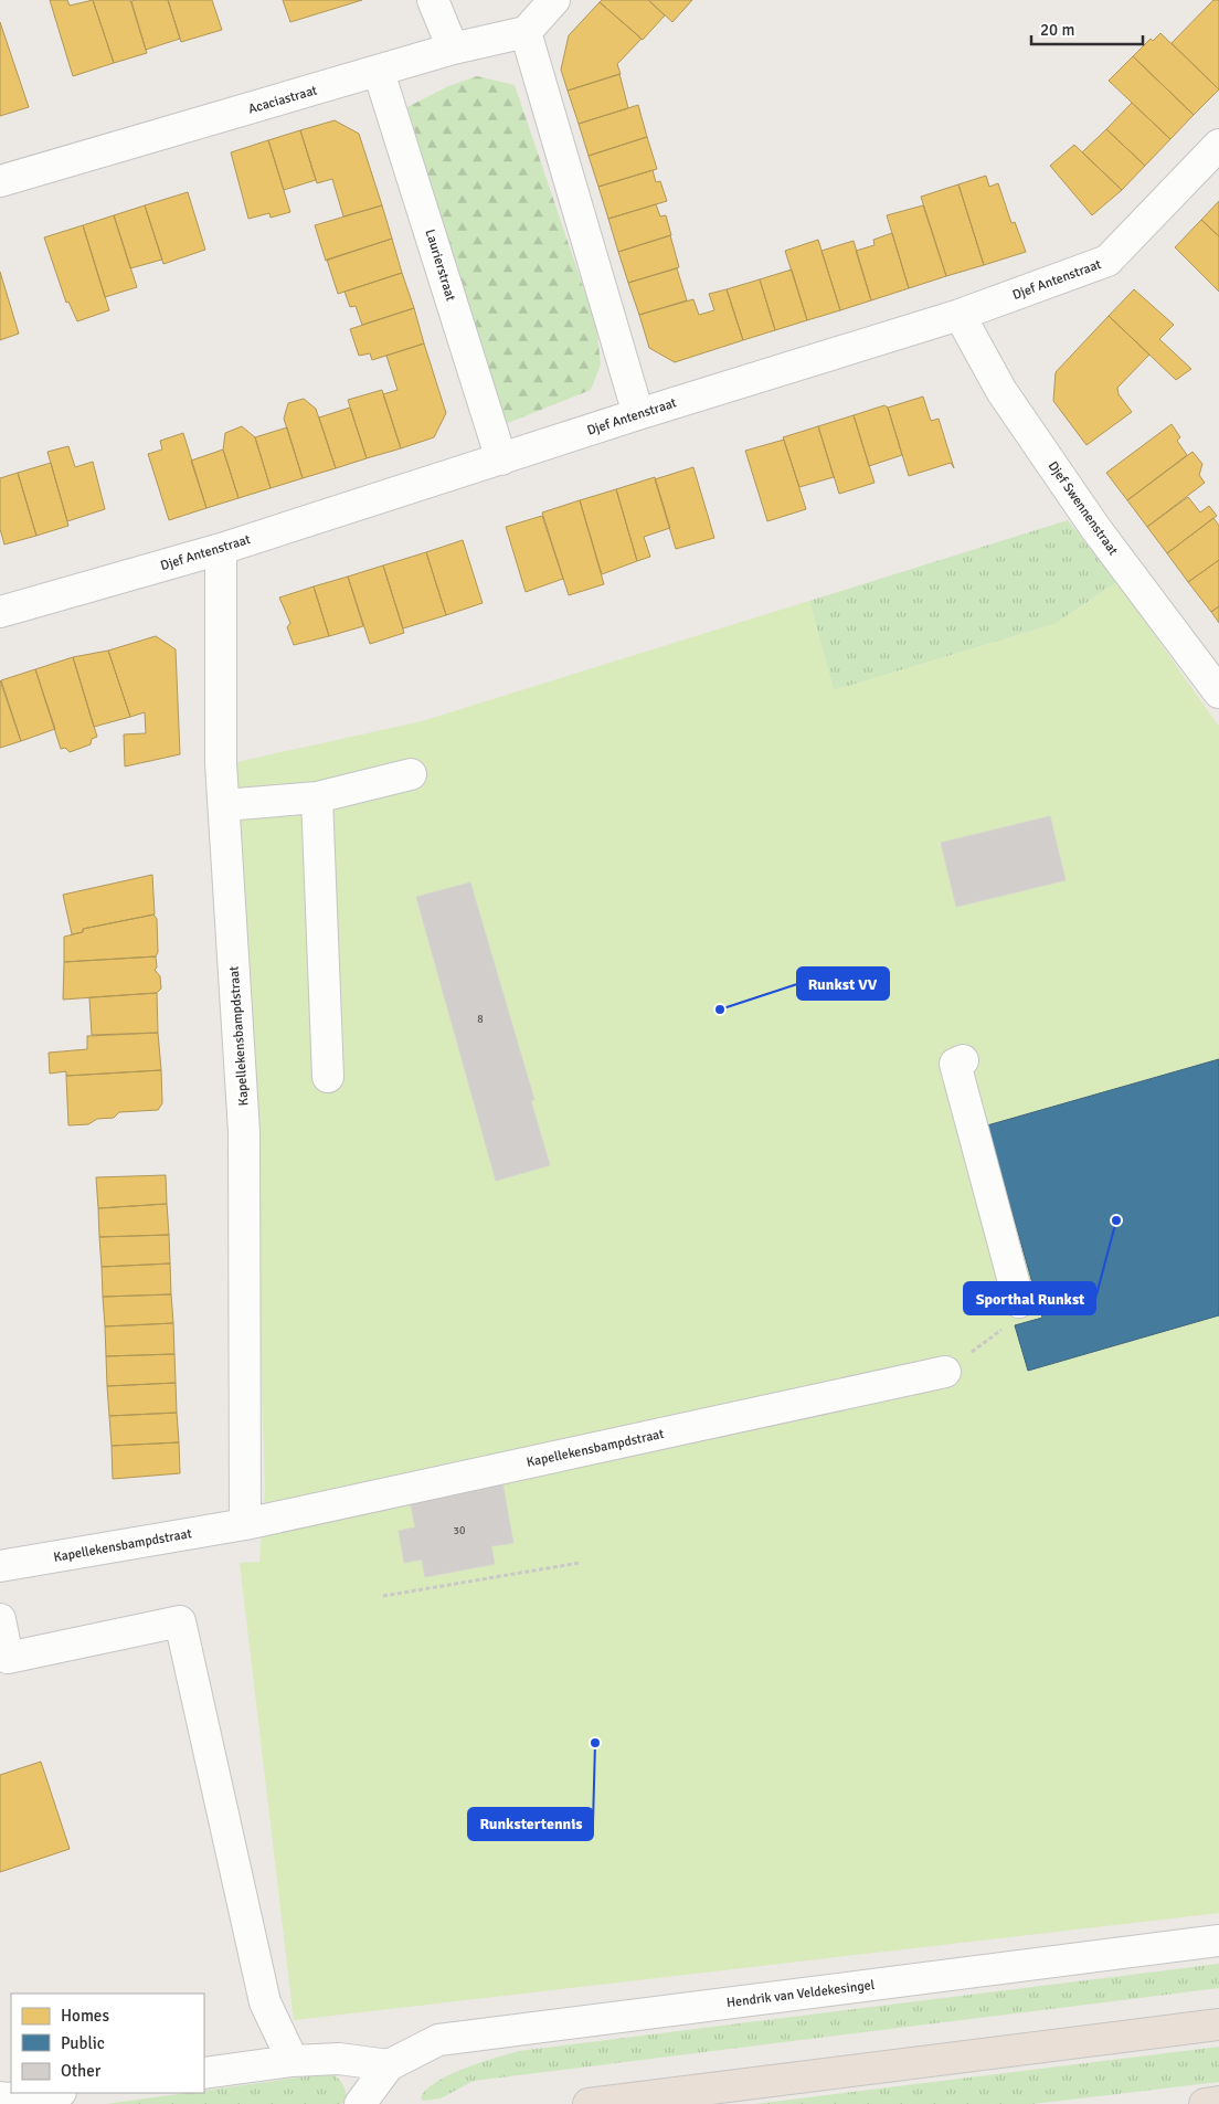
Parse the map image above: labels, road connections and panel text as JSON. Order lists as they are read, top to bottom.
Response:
{
  "streets": {
    "street": [
      "Acaciastraat",
      "Laurierstraat",
      "Djef Antenstraat",
      "Djef Swennenstraat",
      "Kapellekensbampdstraat",
      "Hendrik van Veldekesingel"
    ]
  },
  "crossings": [
    ["Acaciastraat", "Laurierstraat"],
    ["Laurierstraat", "Djef Antenstraat"],
    ["Djef Antenstraat", "Djef Swennenstraat"],
    ["Djef Antenstraat", "Kapellekensbampdstraat"]
  ],
  "places": ["Runkst VV", "Sporthal Runkst", "Runkstertennis"],
  "house_numbers": ["8", "30"],
  "legend": ["Homes", "Public", "Other"],
  "scale_bar": "20 m"
}
